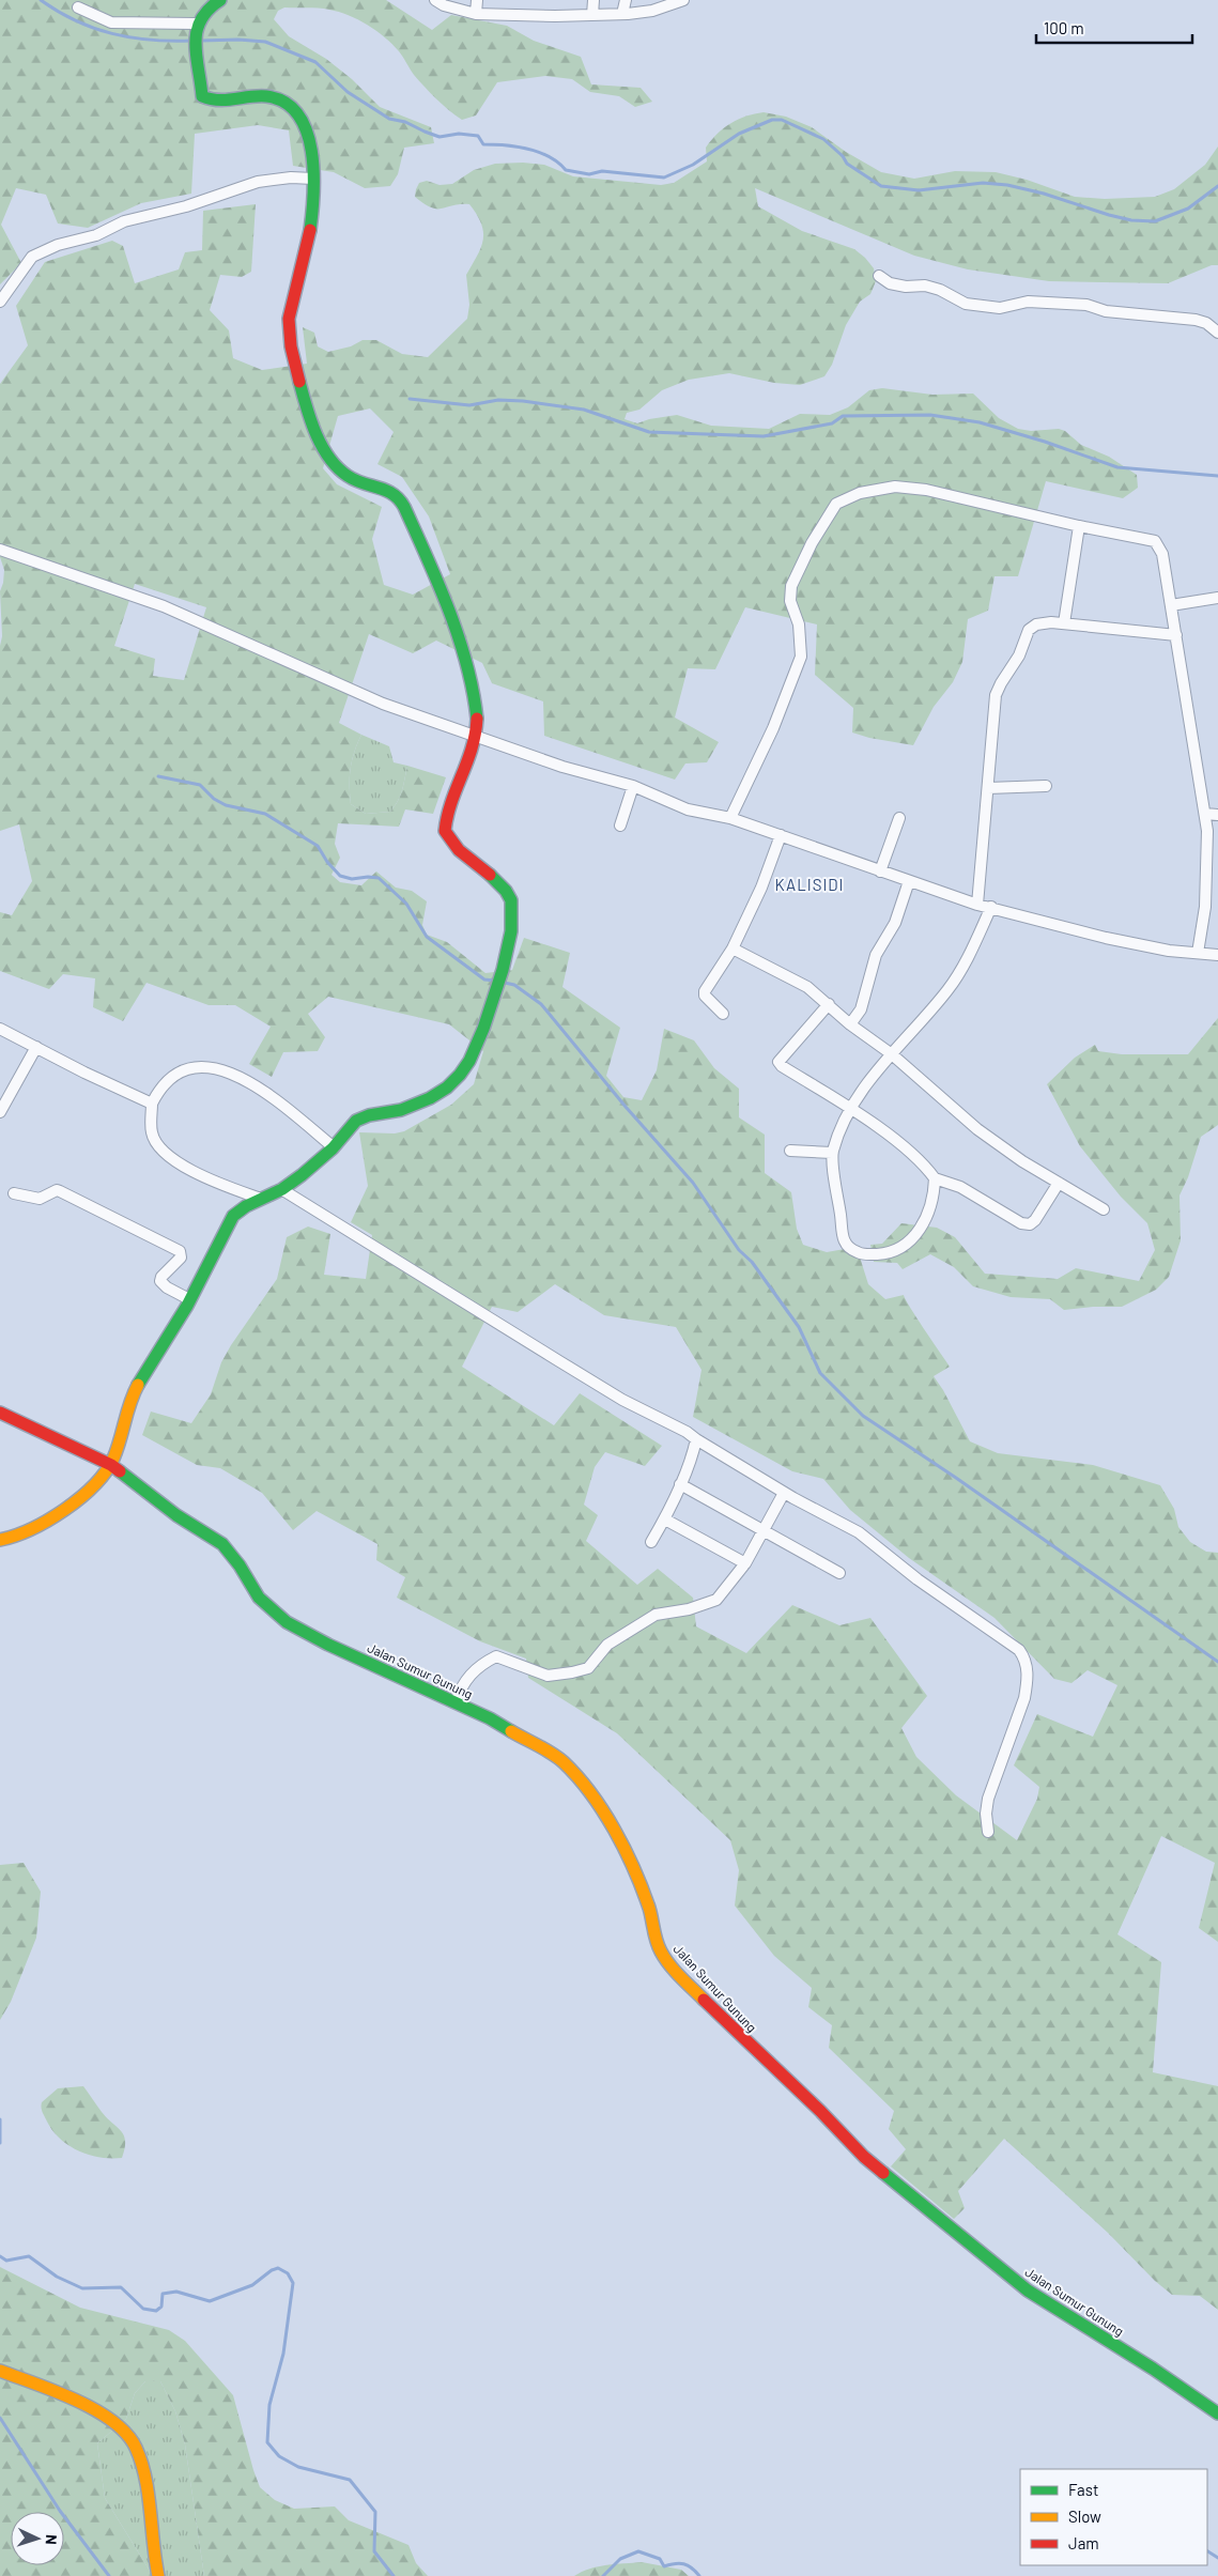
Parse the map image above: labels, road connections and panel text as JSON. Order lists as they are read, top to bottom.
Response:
{
  "streets": {
    "street": ["Jalan Sumur Gunung"]
  },
  "districts": ["KALISIDI"],
  "legend": ["Fast", "Slow", "Jam"],
  "scale_bar": "100 m",
  "north": "right"
}
